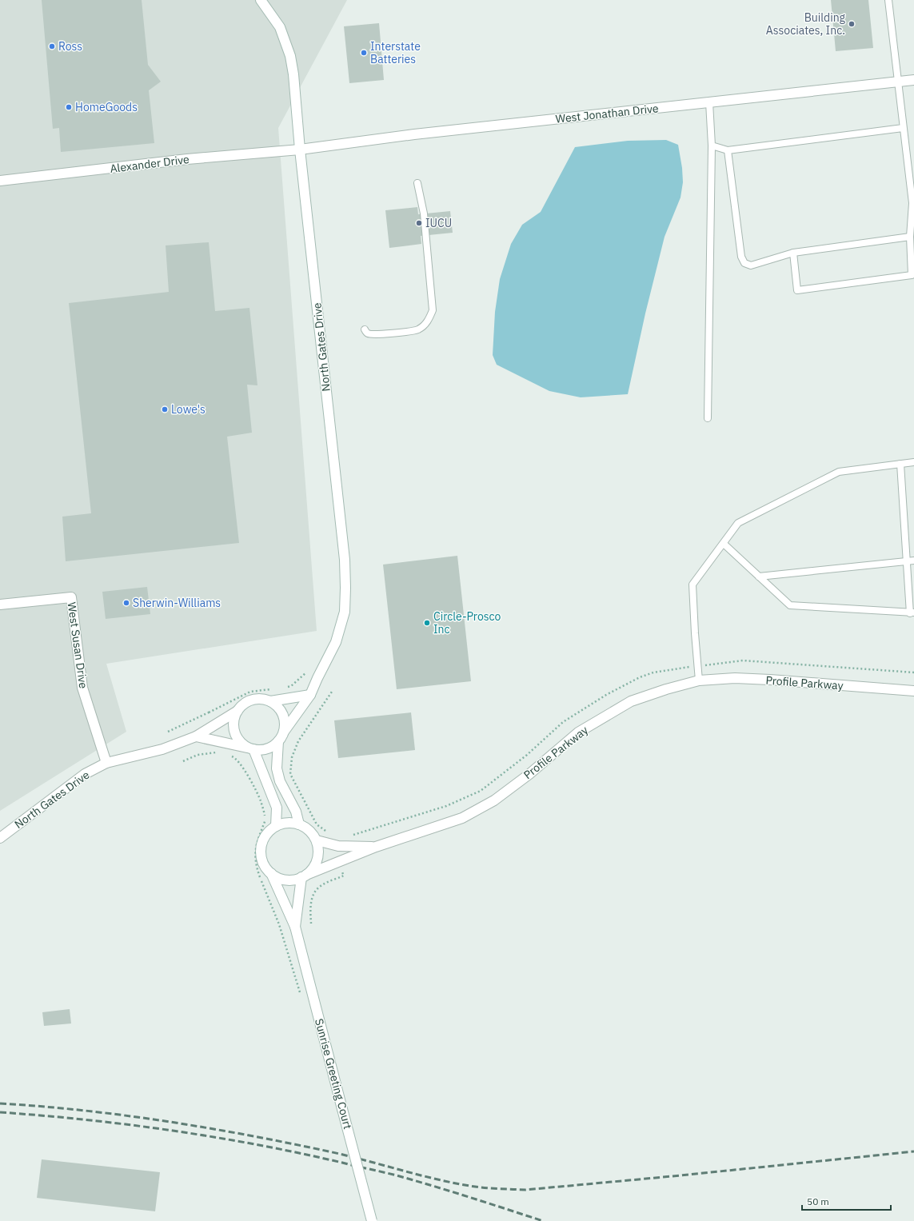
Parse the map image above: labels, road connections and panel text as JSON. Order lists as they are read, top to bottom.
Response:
{
  "streets": {
    "street": [
      "West Jonathan Drive",
      "Alexander Drive",
      "North Gates Drive",
      "West Susan Drive",
      "Profile Parkway",
      "Sunrise Greeting Court"
    ]
  },
  "crossings": [
    ["West Jonathan Drive", "Alexander Drive"],
    ["West Jonathan Drive", "North Gates Drive"],
    ["Alexander Drive", "North Gates Drive"],
    ["North Gates Drive", "West Susan Drive"],
    ["Profile Parkway", "Sunrise Greeting Court"]
  ],
  "places": [
    "Building Associates, Inc.",
    "Ross",
    "Interstate Batteries",
    "HomeGoods",
    "IUCU",
    "Lowe's",
    "Sherwin-Williams",
    "Circle-Prosco Inc"
  ],
  "scale_bar": "50 m"
}
